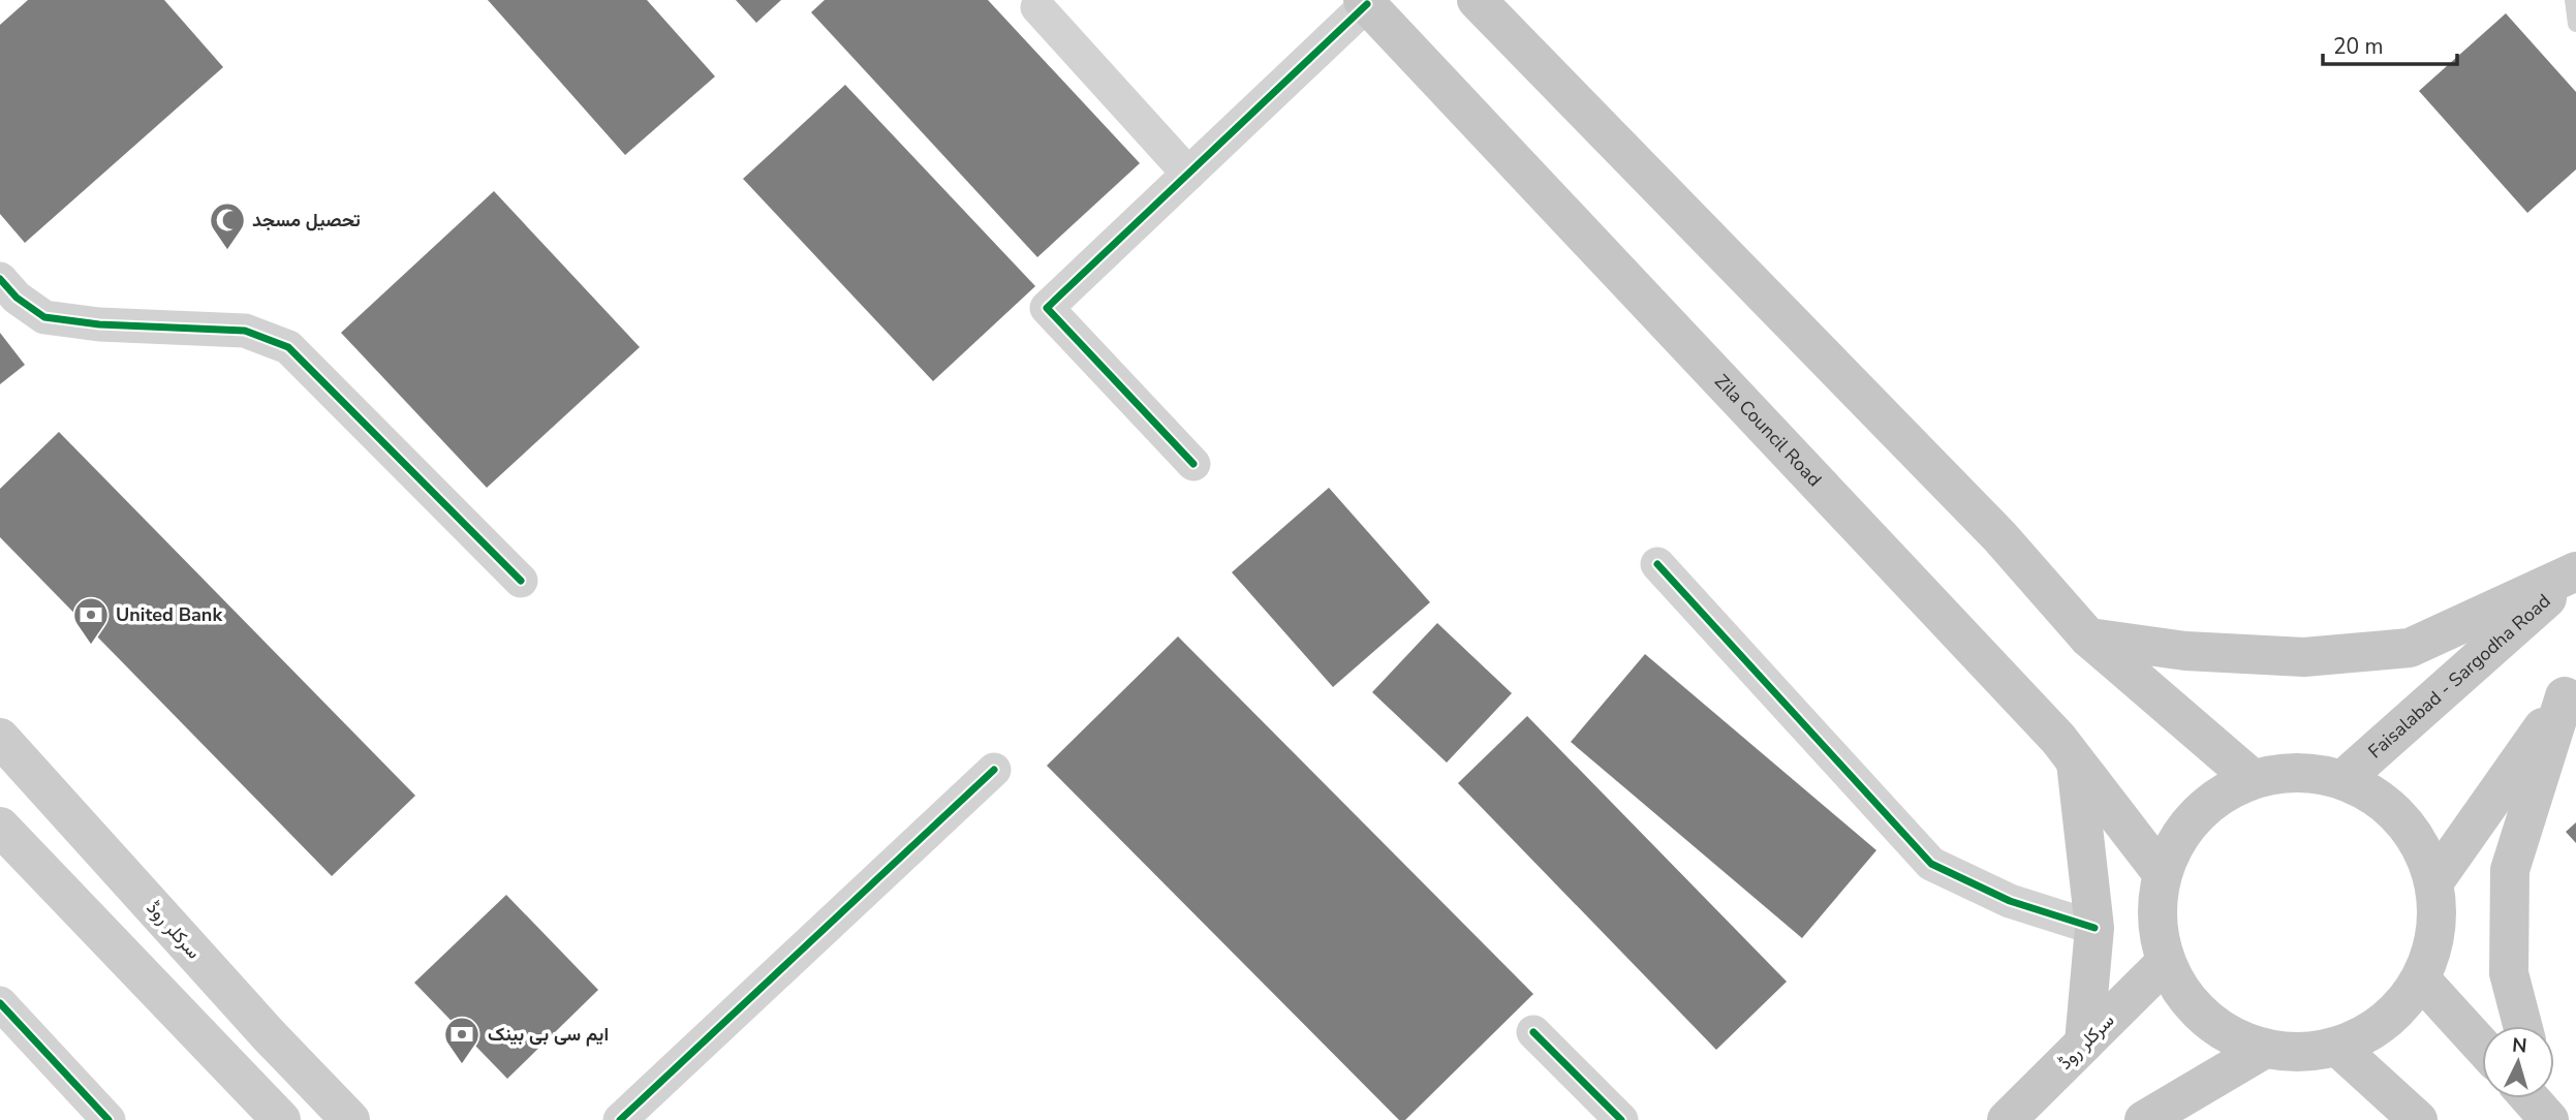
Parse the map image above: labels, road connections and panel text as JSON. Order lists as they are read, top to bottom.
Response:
{
  "streets": {
    "main road": ["Zila Council Road", "Faisalabad - Sargodha Road", "سرکلر روڈ"]
  },
  "places": {
    "mosque": ["تحصیل مسجد"],
    "bank": ["United Bank", "ایم سی بی بینک"]
  },
  "scale_bar": "20 m",
  "north": "top"
}
